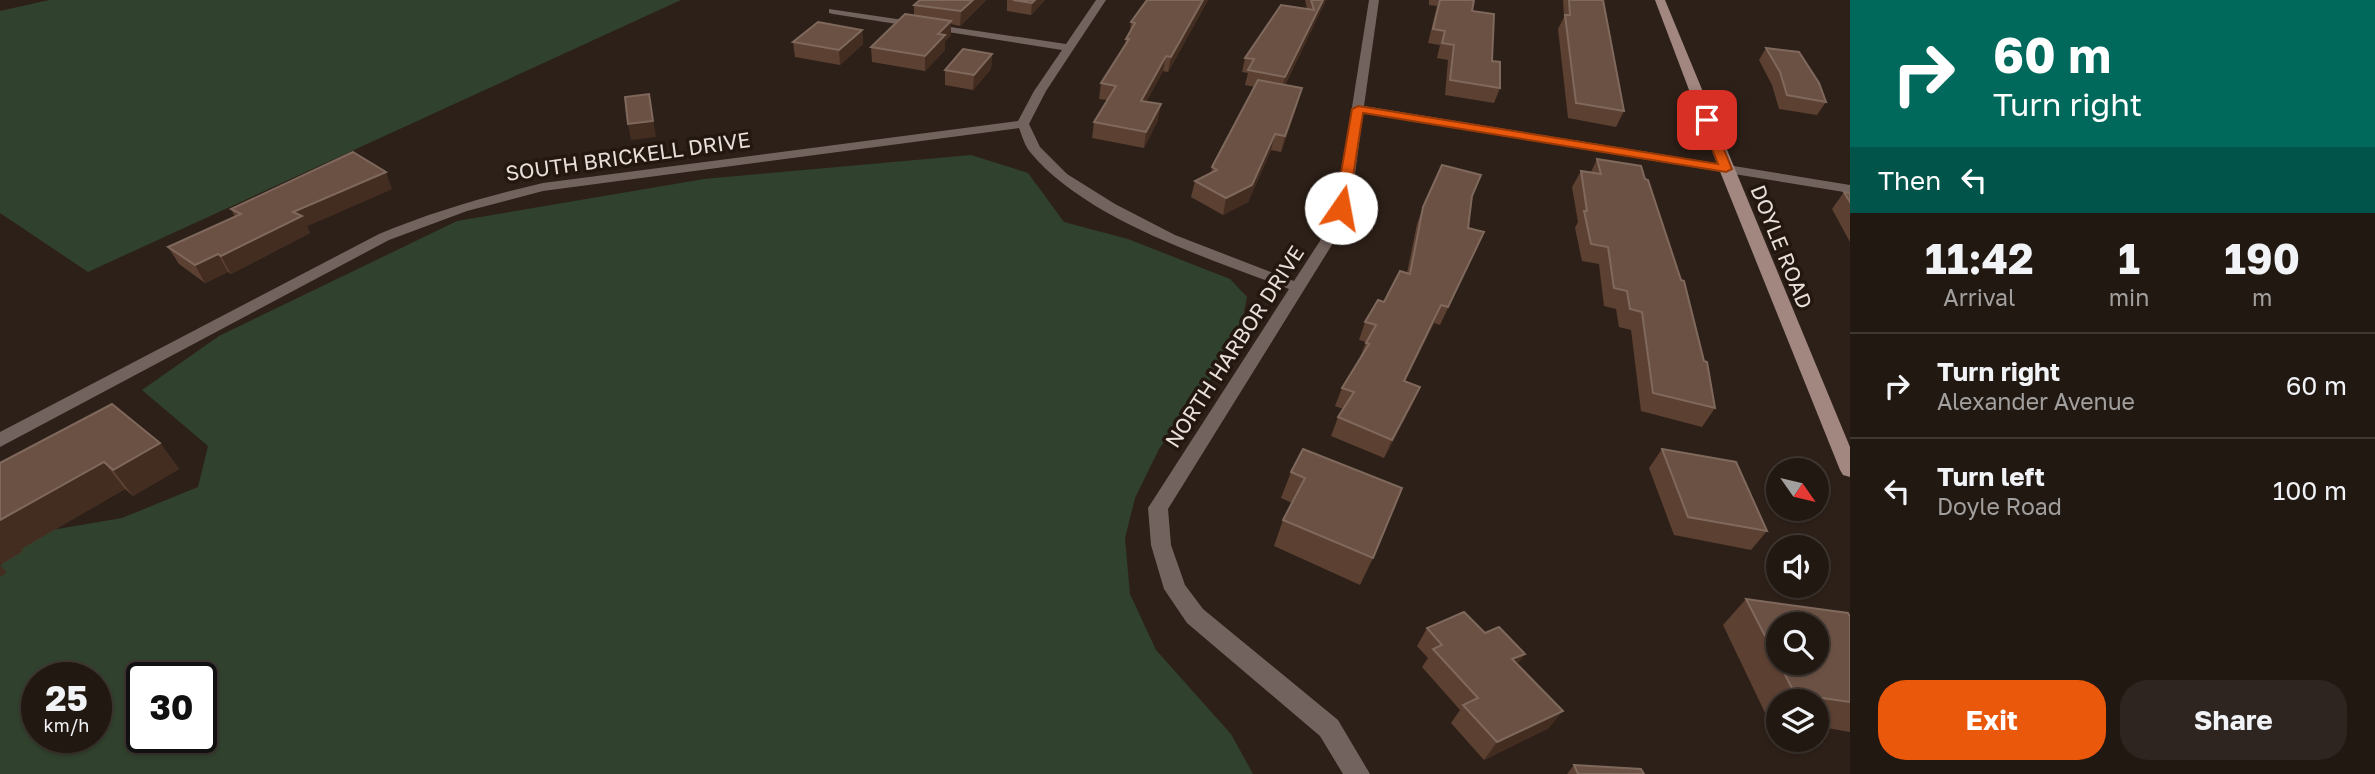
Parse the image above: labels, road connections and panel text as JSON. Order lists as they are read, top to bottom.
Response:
{
  "streets": {
    "main road": ["DOYLE ROAD"],
    "street": ["SOUTH BRICKELL DRIVE", "NORTH HARBOR DRIVE"]
  },
  "north": "bottom right",
  "page": {
    "turn": ["60 m", "Turn right"],
    "then": "Then",
    "eta": [
      "11:42",
      "Arrival",
      "1",
      "min",
      "190",
      "m"
    ],
    "list": [
      {
        "name": "Turn right",
        "note": "Alexander Avenue",
        "value": "60 m"
      },
      {
        "name": "Turn left",
        "note": "Doyle Road",
        "value": "100 m"
      }
    ],
    "speed": "25 km/h",
    "limit": "30",
    "buttons": ["Exit", "Share"]
  }
}
